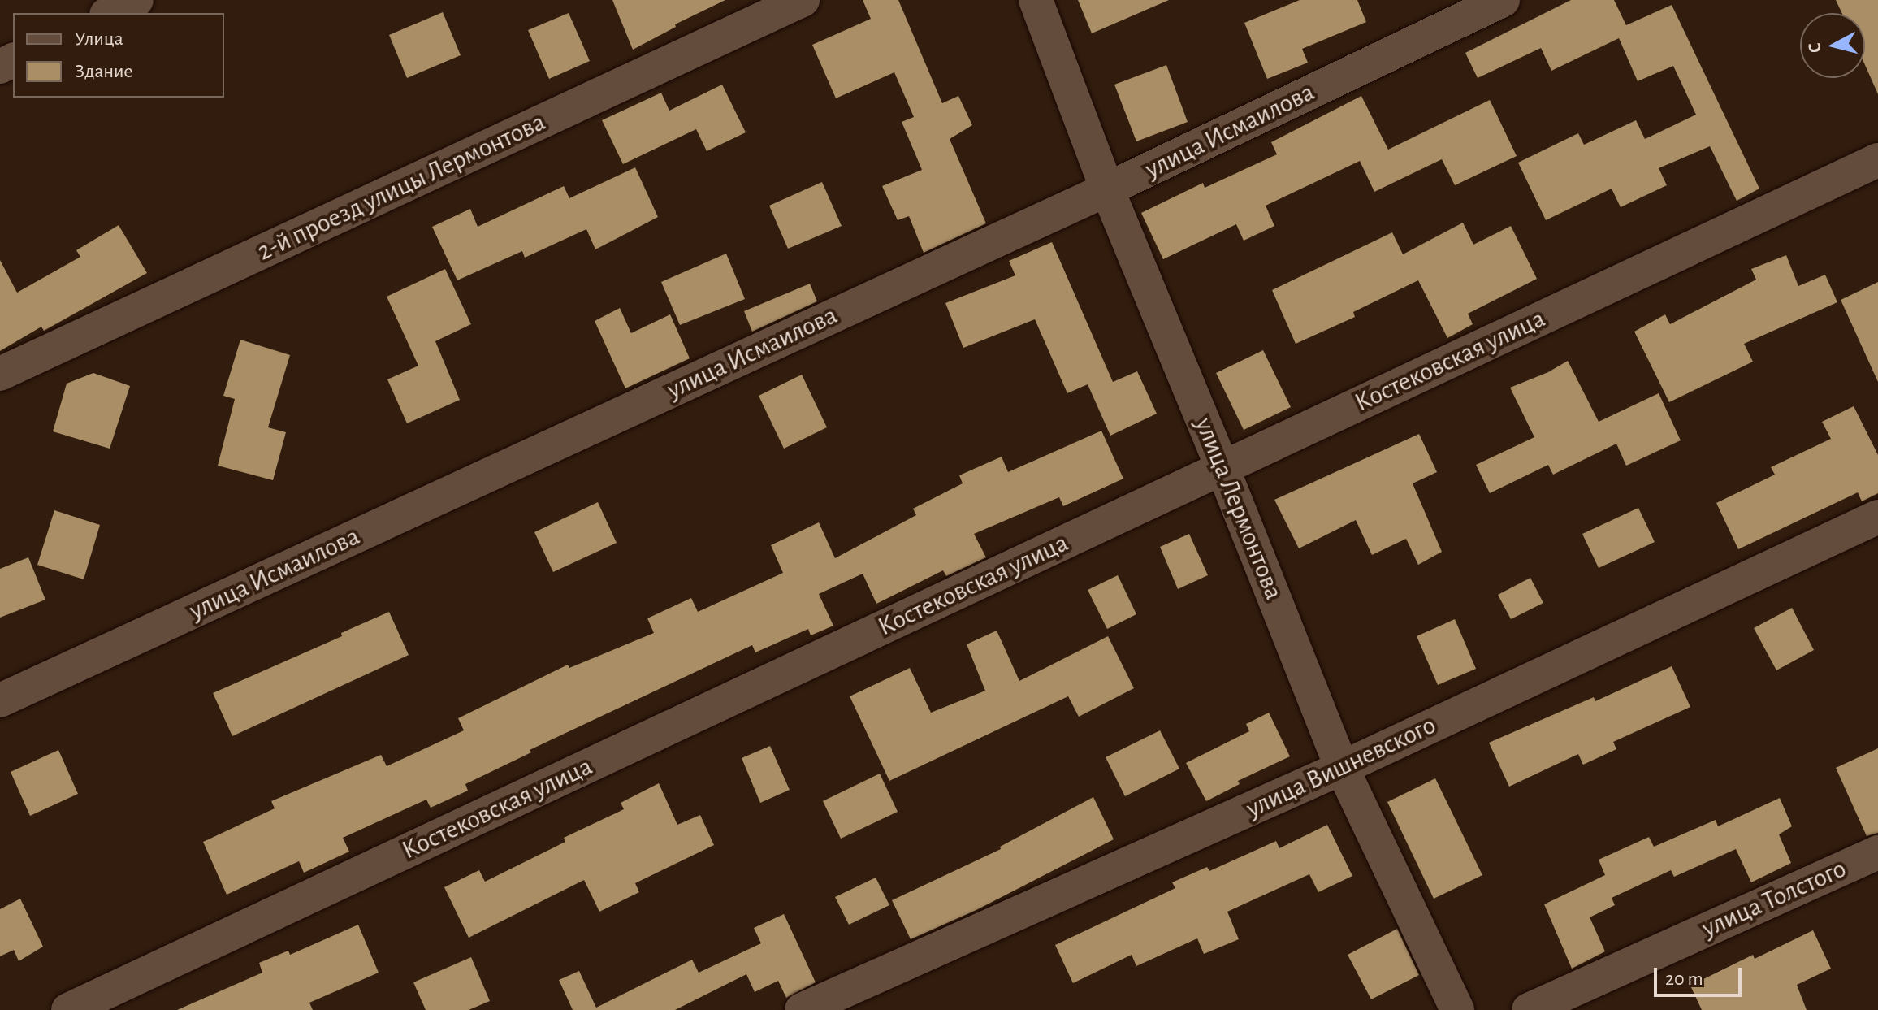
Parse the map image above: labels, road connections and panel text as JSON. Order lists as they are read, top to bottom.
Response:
{
  "streets": {
    "street": [
      "улица Исмаилова",
      "2-й проезд улицы Лермонтова",
      "Костековская улица",
      "улица Лермонтова",
      "улица Вишневского",
      "улица Толстого"
    ]
  },
  "crossings": [
    ["улица Исмаилова", "улица Лермонтова"],
    ["Костековская улица", "улица Лермонтова"],
    ["улица Лермонтова", "улица Вишневского"]
  ],
  "legend": ["Улица", "Здание"],
  "scale_bar": "20 m",
  "north": "left"
}
